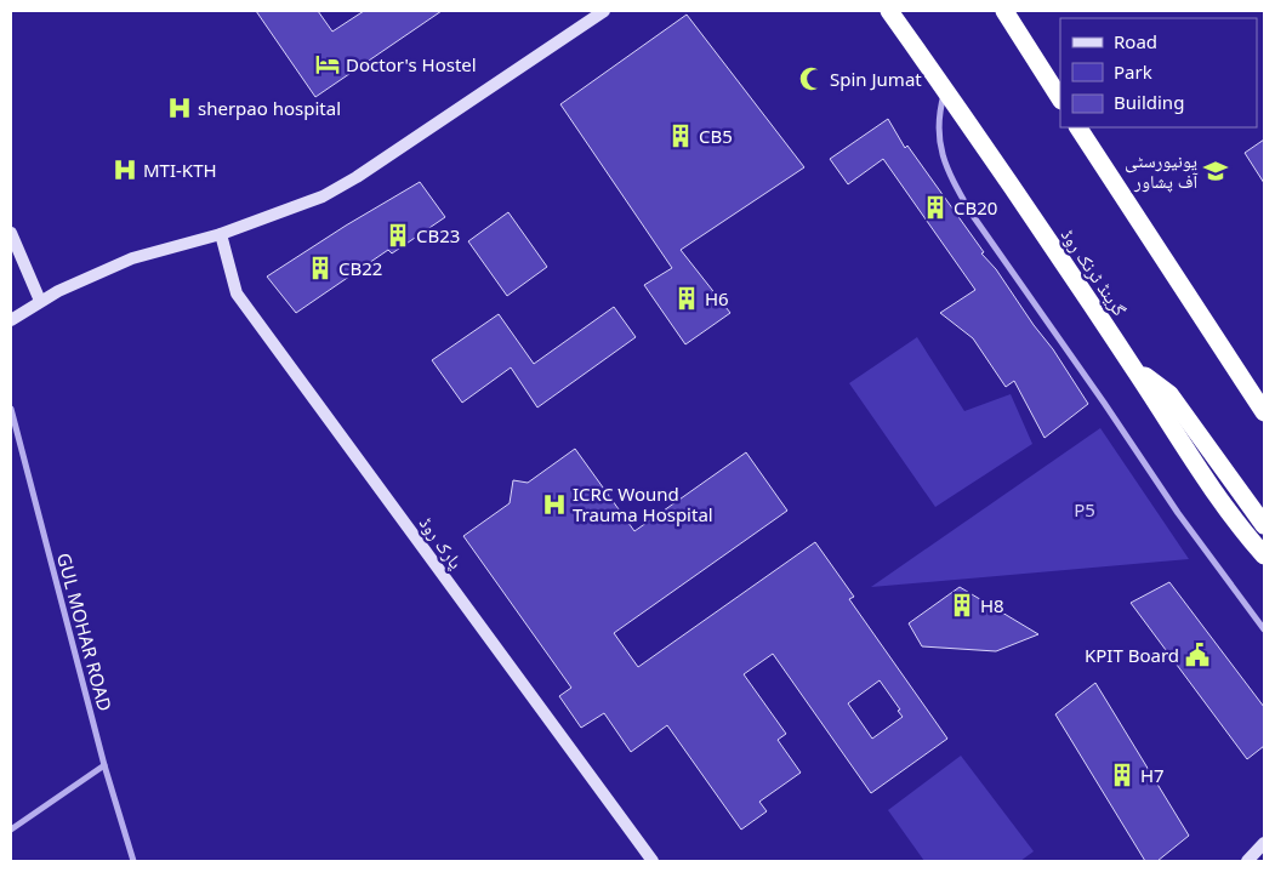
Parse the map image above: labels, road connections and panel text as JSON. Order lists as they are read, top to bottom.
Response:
{
  "streets": {
    "highway": ["گرینڈ ٹرنک روڈ"],
    "street": ["پارک روڈ", "GUL MOHAR ROAD"]
  },
  "parks": ["P5"],
  "places": {
    "hotel": ["Doctor's Hostel"],
    "mosque": ["Spin Jumat"],
    "hospital": ["sherpao hospital", "MTI-KTH", "ICRC Wound Trauma Hospital"],
    "building": [
      "CB5",
      "CB20",
      "CB23",
      "CB22",
      "H6",
      "H8",
      "H7"
    ],
    "school or university": ["یونیورسٹی آف پشاور"],
    "public building": ["KPIT Board"]
  },
  "legend": ["Road", "Park", "Building"]
}
